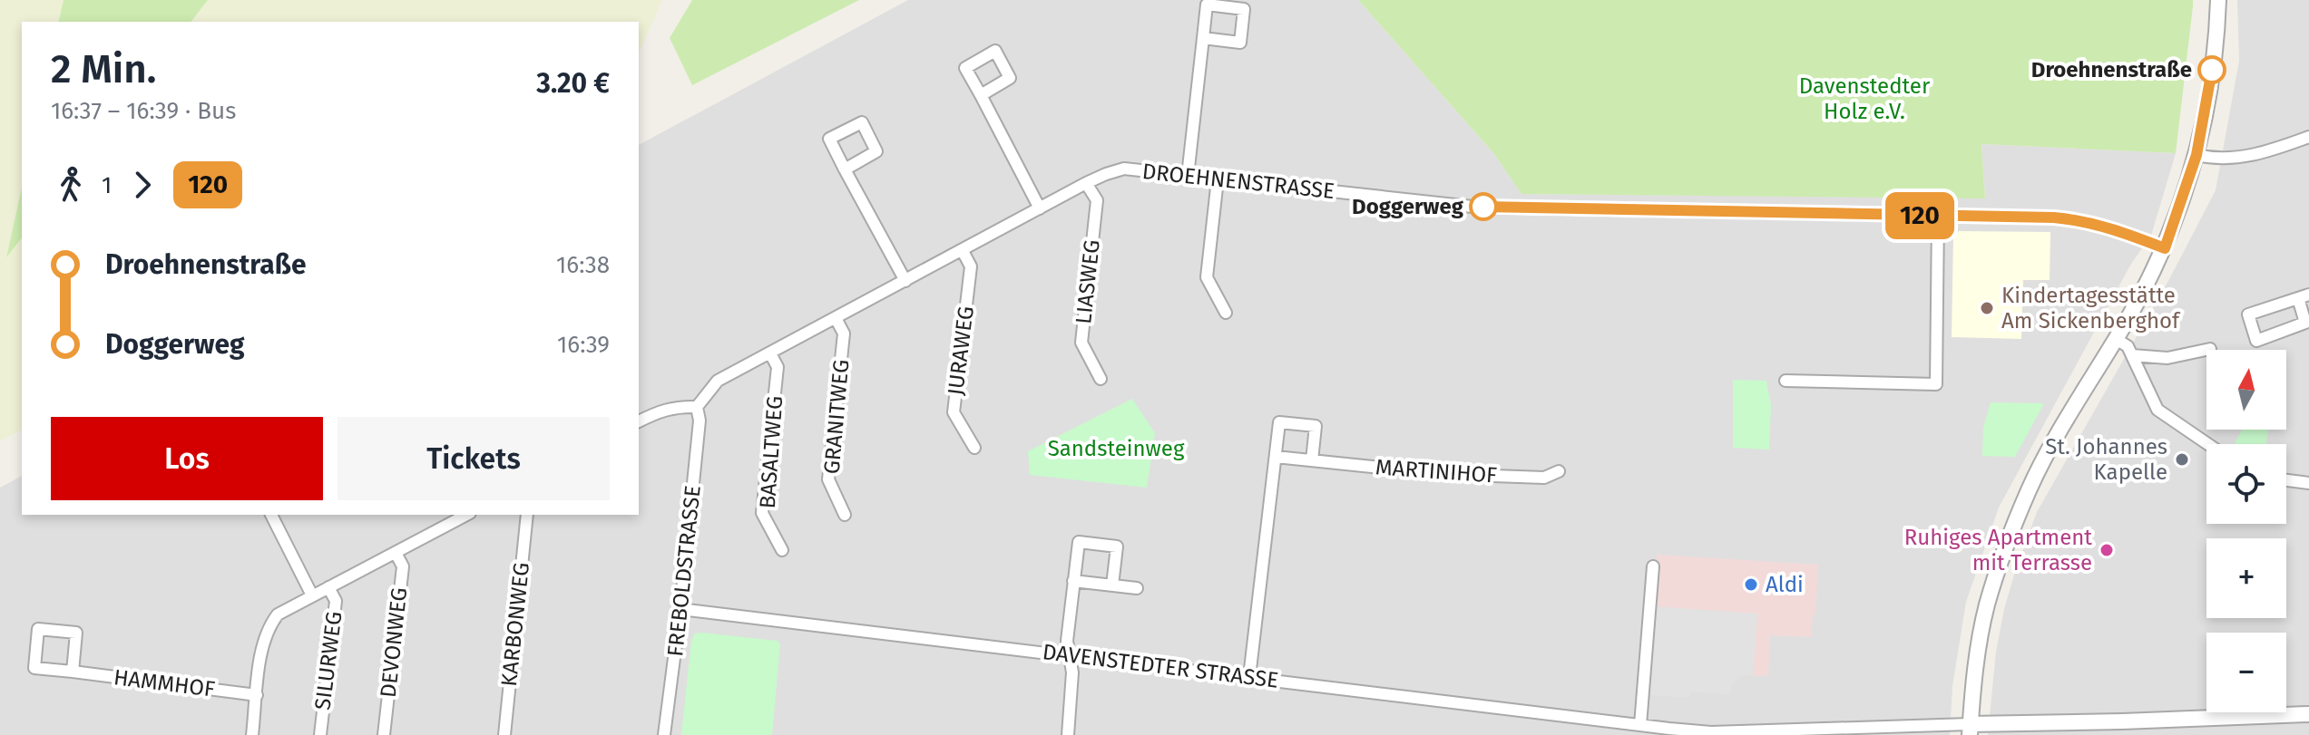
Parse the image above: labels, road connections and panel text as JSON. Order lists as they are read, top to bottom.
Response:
{
  "streets": {
    "street": [
      "DROEHNENSTRASSE",
      "LIASWEG",
      "JURAWEG",
      "GRANITWEG",
      "BASALTWEG",
      "MARTINIHOF",
      "FREBOLDSTRASSE",
      "KARBONWEG",
      "DEVONWEG",
      "SILURWEG",
      "DAVENSTEDTER STRASSE",
      "HAMMHOF"
    ]
  },
  "crossings": [
    ["DROEHNENSTRASSE", "LIASWEG"],
    ["DROEHNENSTRASSE", "JURAWEG"],
    ["DROEHNENSTRASSE", "GRANITWEG"],
    ["DROEHNENSTRASSE", "BASALTWEG"],
    ["DROEHNENSTRASSE", "FREBOLDSTRASSE"],
    ["FREBOLDSTRASSE", "DAVENSTEDTER STRASSE"]
  ],
  "parks": ["Davenstedter Holz e.V.", "Sandsteinweg"],
  "places": [
    "Droehnenstraße",
    "Doggerweg",
    "Kindertagesstätte Am Sickenberghof",
    "St. Johannes Kapelle",
    "Ruhiges Apartment mit Terrasse",
    "Aldi"
  ],
  "lines": ["bus line 120"],
  "north": "top",
  "page": {
    "on_map": "120",
    "heading": ["2 Min.", "16:37 – 16:39 · Bus", "3.20 €"],
    "legs": ["1", "120"],
    "list": [
      {
        "name": "Droehnenstraße",
        "value": "16:38"
      },
      {
        "name": "Doggerweg",
        "value": "16:39"
      }
    ],
    "map_buttons": ["+", "−"],
    "buttons": ["Los", "Tickets"]
  }
}
